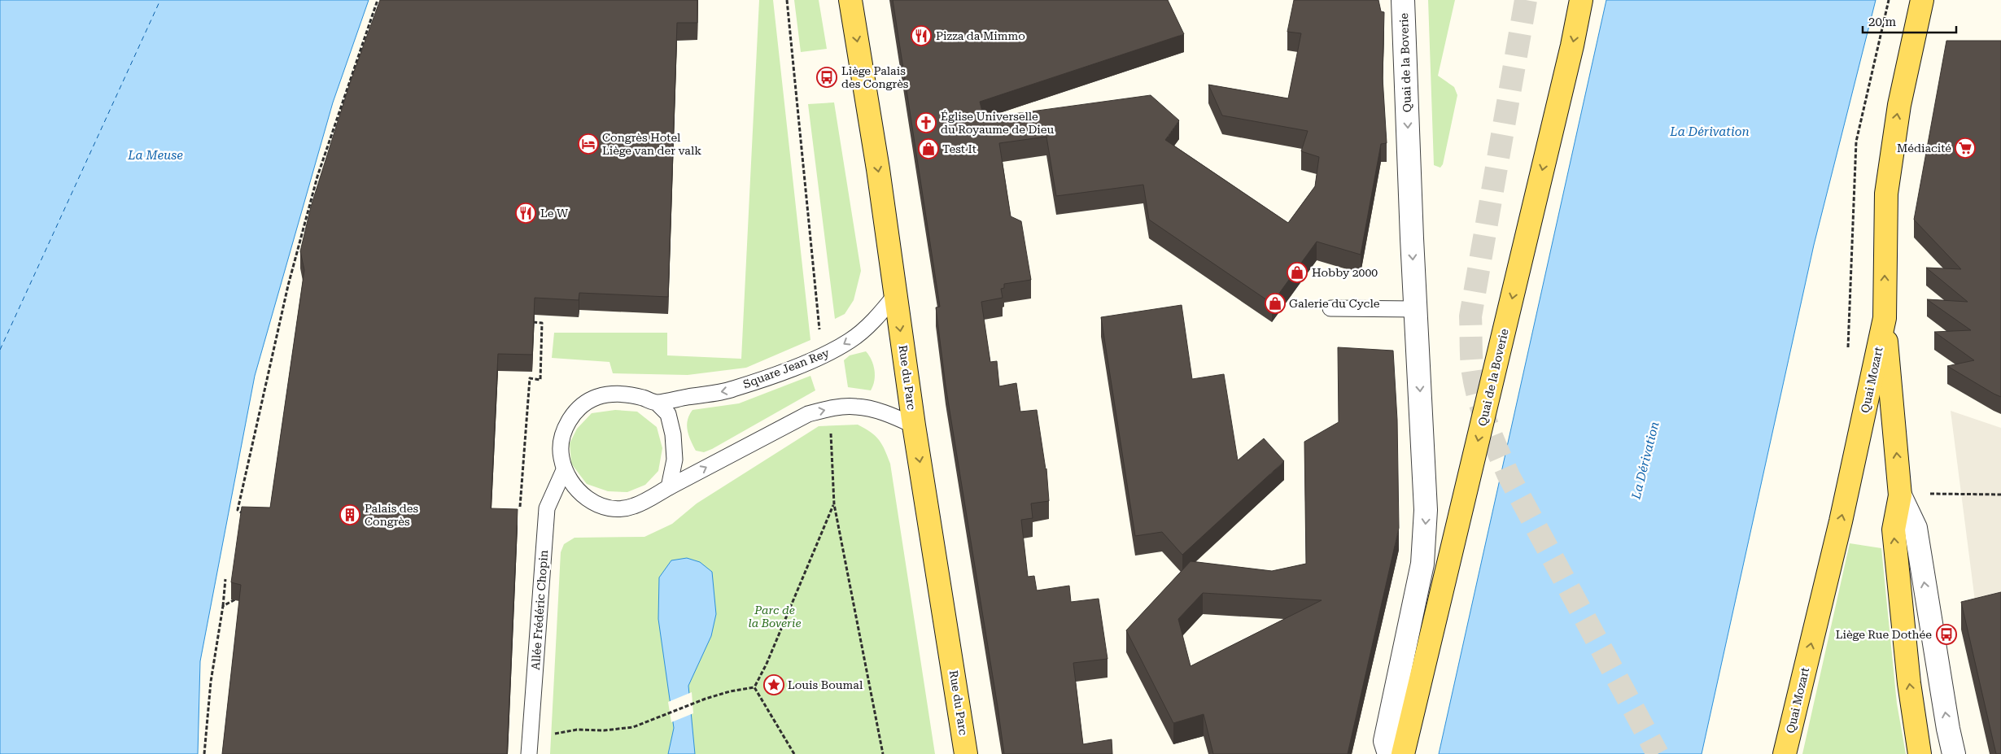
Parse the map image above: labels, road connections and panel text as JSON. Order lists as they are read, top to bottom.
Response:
{
  "streets": {
    "main road": ["Quai de la Boverie", "Rue du Parc", "Quai Mozart"],
    "lane": ["Square Jean Rey", "Allée Frédéric Chopin"]
  },
  "crossings": [
    ["Square Jean Rey", "Rue du Parc"],
    ["Square Jean Rey", "Allée Frédéric Chopin"]
  ],
  "one_way": ["Quai de la Boverie", "Rue du Parc"],
  "water": ["La Dérivation", "La Meuse"],
  "parks": ["Parc de la Boverie"],
  "places": {
    "restaurant": ["Pizza da Mimmo", "Le W"],
    "bus stop": ["Liège Palais des Congrès", "Liège Rue Dothée"],
    "church": ["Église Universelle du Royaume de Dieu"],
    "hotel": ["Congrès Hotel Liège van der valk"],
    "supermarket": ["Médiacité"],
    "shop": ["Test It", "Hobby 2000", "Galerie du Cycle"],
    "building": ["Palais des Congrès"],
    "place": ["Louis Boumal"]
  },
  "scale_bar": "20 m"
}
